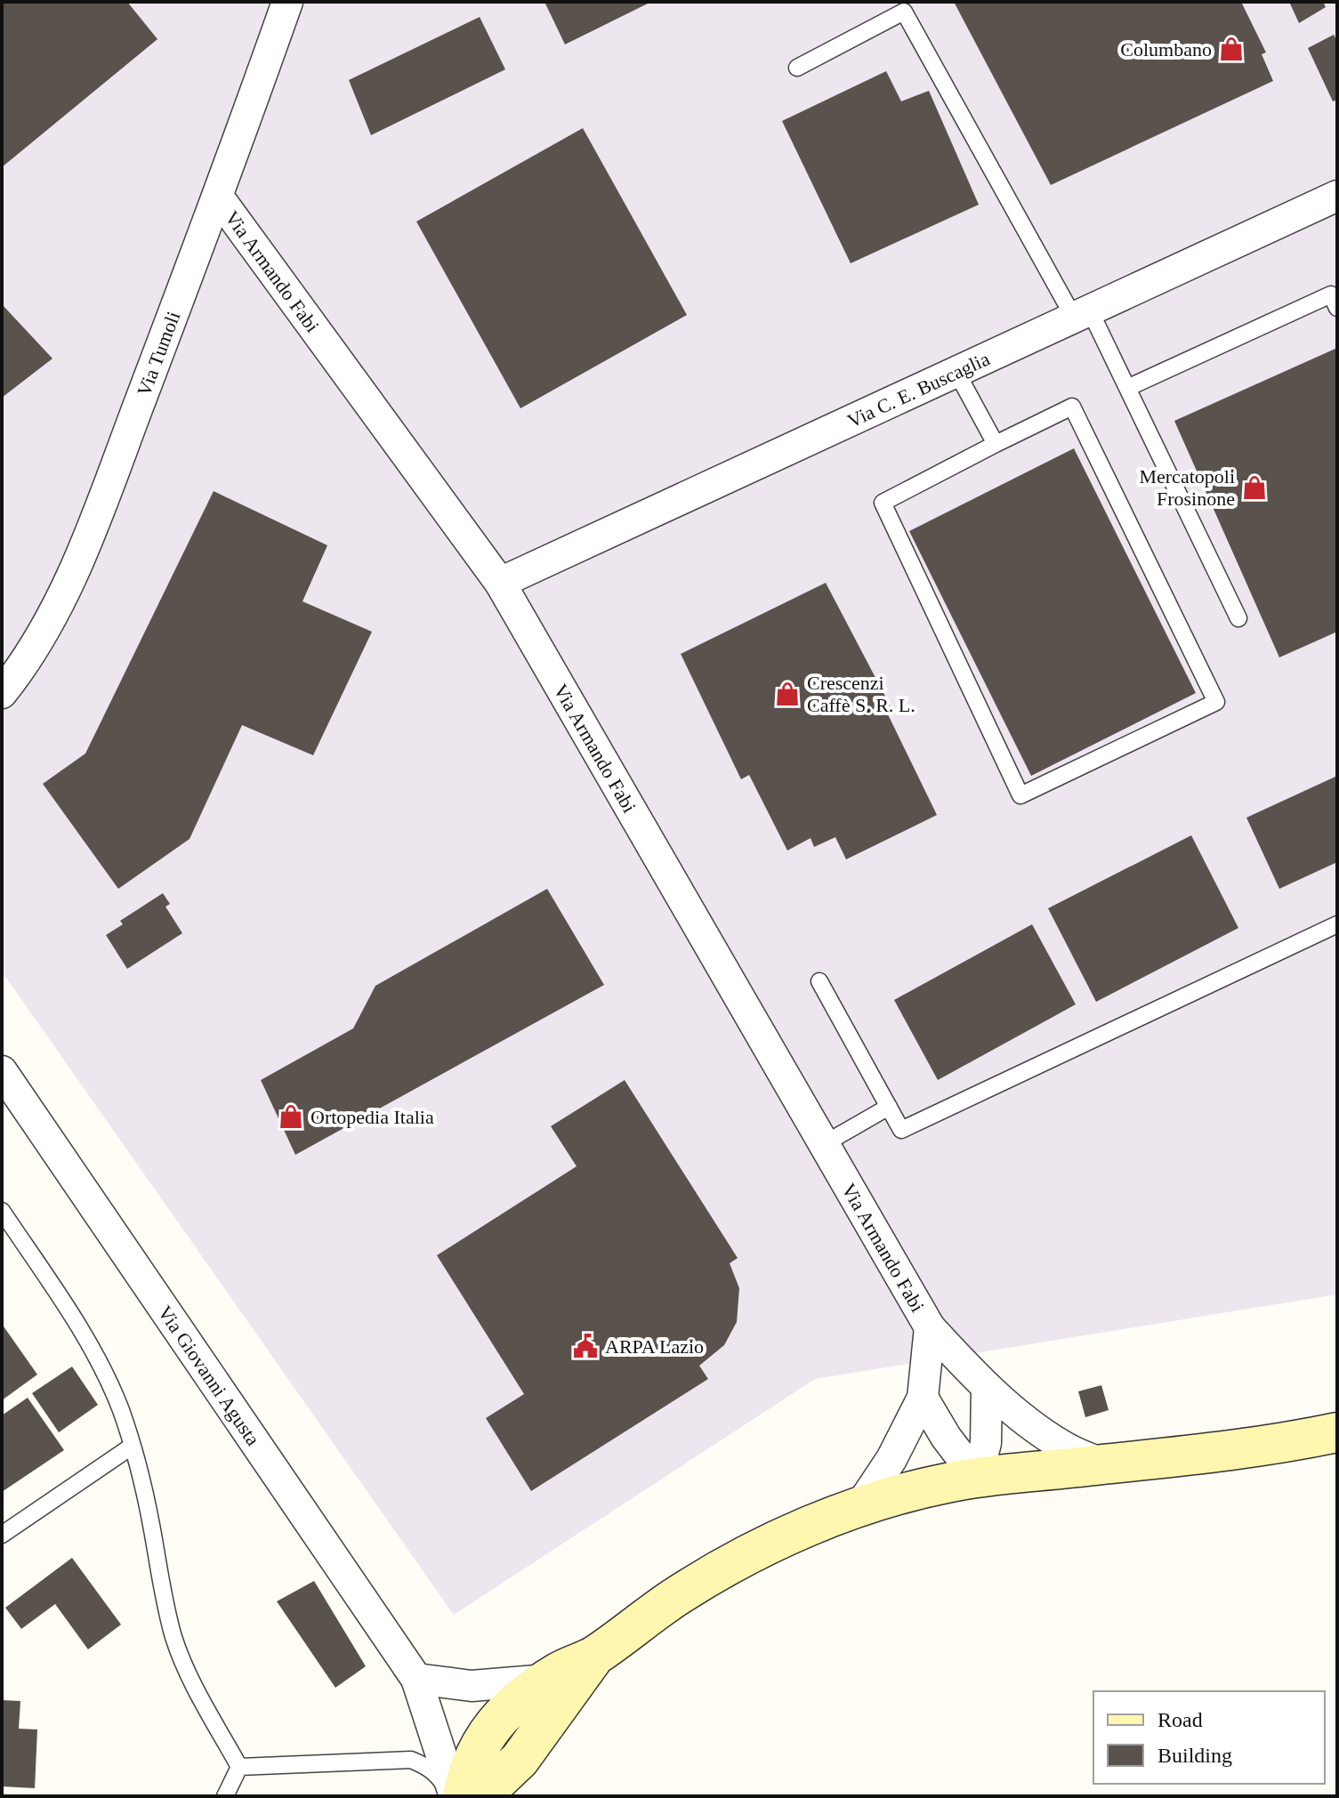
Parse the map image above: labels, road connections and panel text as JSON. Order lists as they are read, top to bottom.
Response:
{
  "streets": {
    "street": [
      "Via Armando Fabi",
      "Via Tumoli",
      "Via C. E. Buscaglia",
      "Via Giovanni Agusta"
    ]
  },
  "crossings": [
    ["Via Armando Fabi", "Via Tumoli"],
    ["Via Armando Fabi", "Via C. E. Buscaglia"]
  ],
  "places": {
    "shop": [
      "Columbano",
      "Mercatopoli Frosinone",
      "Crescenzi Caffè S. R. L.",
      "Ortopedia Italia"
    ],
    "public building": ["ARPA Lazio"]
  },
  "legend": ["Road", "Building"]
}
